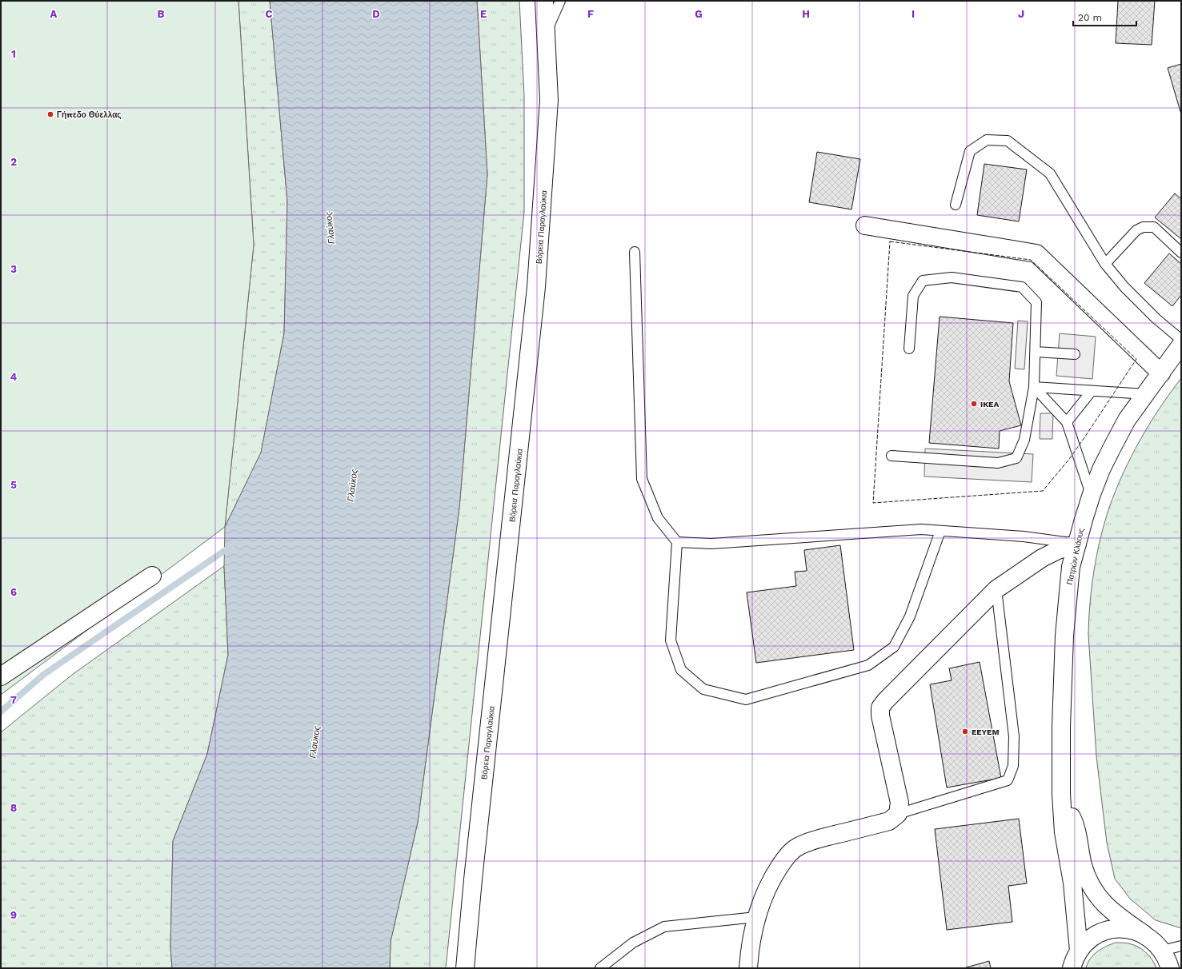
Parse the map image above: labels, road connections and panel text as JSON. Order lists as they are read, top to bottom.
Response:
{
  "streets": {
    "main road": ["Βόρεια Παραγλαύκια", "Πατρών Κλάους"]
  },
  "water": ["Γλαύκος"],
  "places": ["Γήπεδο Θύελλας", "IKEA", "EEYEM"],
  "scale_bar": "20 m",
  "grid": {
    "columns": [
      "A",
      "B",
      "C",
      "D",
      "E",
      "F",
      "G",
      "H",
      "I",
      "J"
    ],
    "rows": [
      "1",
      "2",
      "3",
      "4",
      "5",
      "6",
      "7",
      "8",
      "9"
    ]
  }
}
